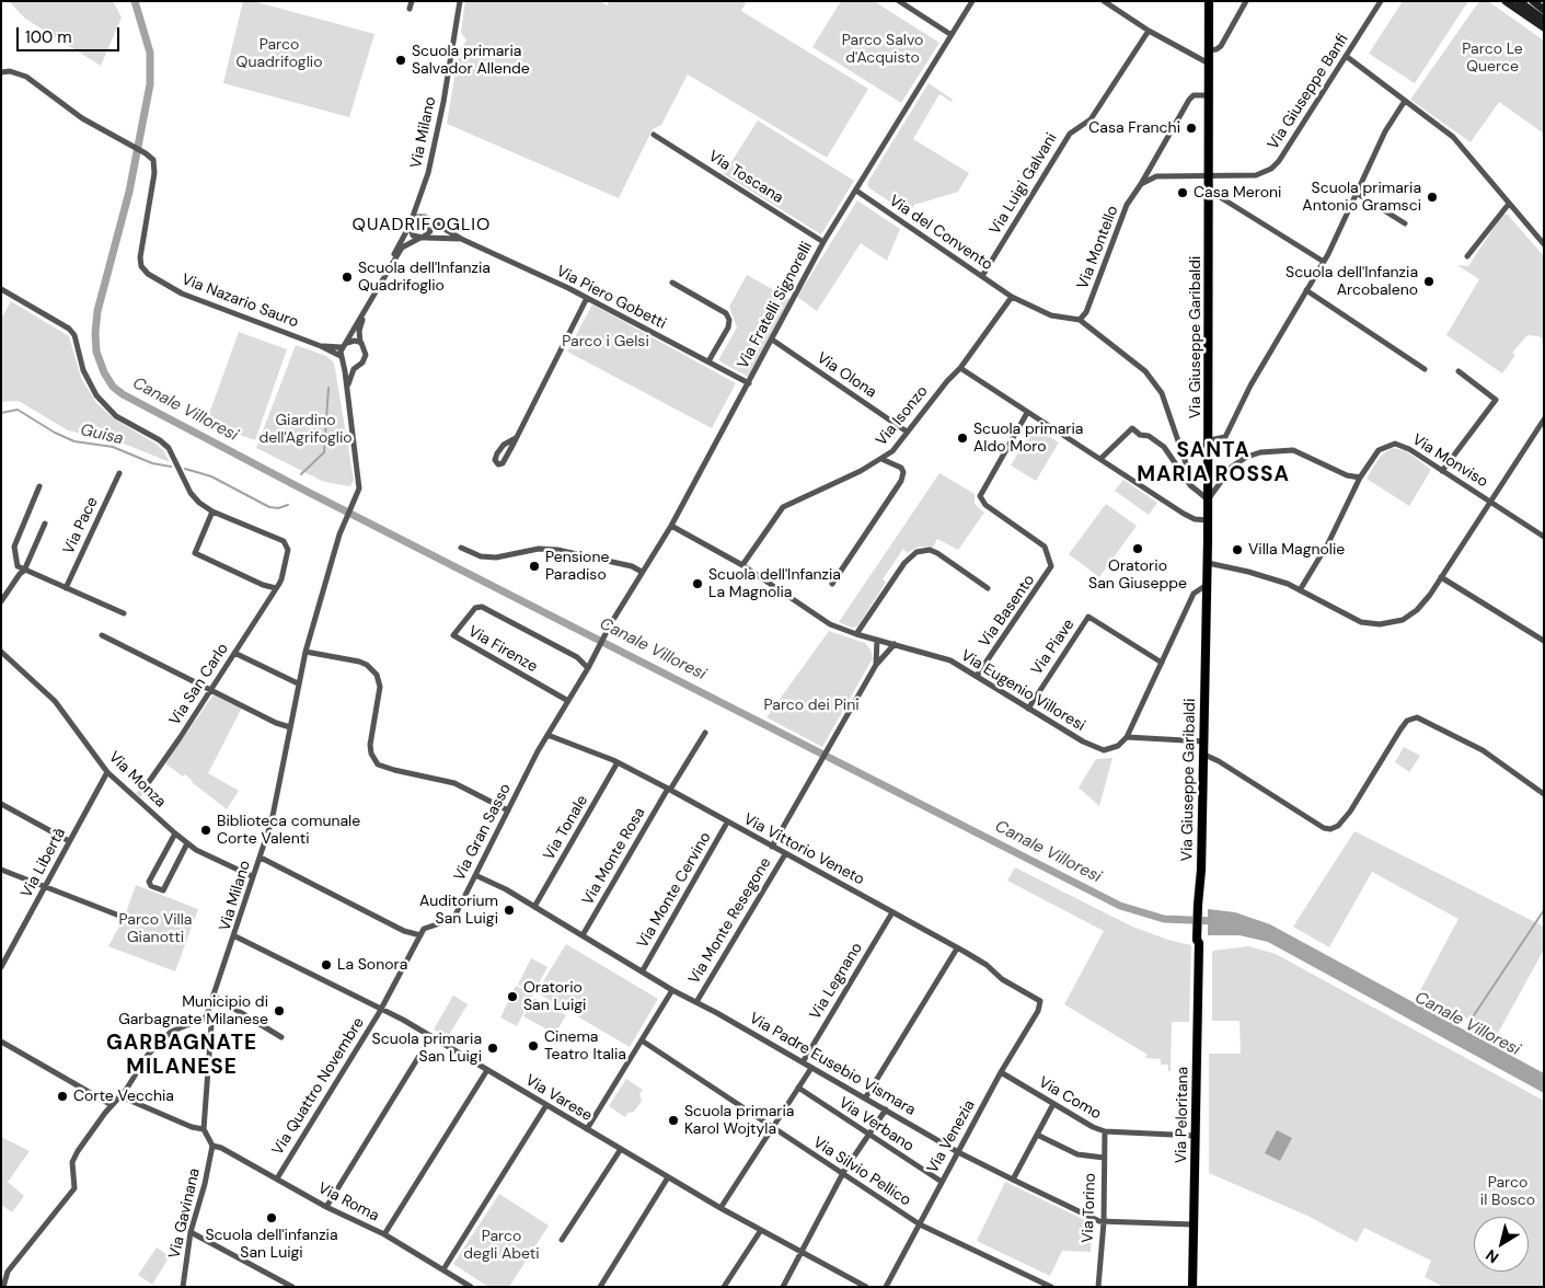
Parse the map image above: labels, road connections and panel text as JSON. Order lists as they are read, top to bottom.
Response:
{
  "streets": {
    "main road": ["Via Giuseppe Garibaldi", "Via Peloritana"],
    "street": [
      "Via Giuseppe Banfi",
      "Via Milano",
      "Via Toscana",
      "Via Luigi Galvani",
      "Via del Convento",
      "Via Montello",
      "Via Piero Gobetti",
      "Via Nazario Sauro",
      "Via Fratelli Signorelli",
      "Via Olona",
      "Via Isonzo",
      "Via Monviso",
      "Via Pace",
      "Via Basento",
      "Via Piave",
      "Via Firenze",
      "Via San Carlo",
      "Via Eugenio Villoresi",
      "Via Monza",
      "Via Tonale",
      "Via Gran Sasso",
      "Via Vittorio Veneto",
      "Via Monte Rosa",
      "Via Libertà",
      "Via Monte Cervino",
      "Via Monte Resegone",
      "Via Legnano",
      "Via Padre Eusebio Vismara",
      "Via Quattro Novembre",
      "Via Varese",
      "Via Como",
      "Via Verbano",
      "Via Venezia",
      "Via Silvio Pellico",
      "Via Roma",
      "Via Torino",
      "Via Gavinana"
    ]
  },
  "crossings": [
    ["Via Giuseppe Banfi", "Via Giuseppe Garibaldi"],
    ["Via Milano", "Via Piero Gobetti"],
    ["Via Milano", "Via Nazario Sauro"],
    ["Via Milano", "Via Monza"],
    ["Via Milano", "Via Varese"],
    ["Via Toscana", "Via Fratelli Signorelli"],
    ["Via Luigi Galvani", "Via del Convento"],
    ["Via del Convento", "Via Montello"],
    ["Via del Convento", "Via Fratelli Signorelli"],
    ["Via del Convento", "Via Isonzo"],
    ["Via Montello", "Via Giuseppe Garibaldi"],
    ["Via Piero Gobetti", "Via Fratelli Signorelli"],
    ["Via Fratelli Signorelli", "Via Olona"],
    ["Via Fratelli Signorelli", "Via Eugenio Villoresi"],
    ["Via Fratelli Signorelli", "Via Gran Sasso"],
    ["Via Giuseppe Garibaldi", "Via Peloritana"],
    ["Via Olona", "Via Isonzo"],
    ["Via Isonzo", "Via Eugenio Villoresi"],
    ["Via Basento", "Via Eugenio Villoresi"],
    ["Via Piave", "Via Eugenio Villoresi"],
    ["Via Firenze", "Via Gran Sasso"],
    ["Via Monza", "Via Libertà"],
    ["Via Tonale", "Via Vittorio Veneto"],
    ["Via Tonale", "Via Padre Eusebio Vismara"],
    ["Via Gran Sasso", "Via Vittorio Veneto"],
    ["Via Gran Sasso", "Via Padre Eusebio Vismara"],
    ["Via Gran Sasso", "Via Quattro Novembre"],
    ["Via Gran Sasso", "Via Varese"],
    ["Via Vittorio Veneto", "Via Monte Rosa"],
    ["Via Vittorio Veneto", "Via Monte Cervino"],
    ["Via Vittorio Veneto", "Via Monte Resegone"],
    ["Via Vittorio Veneto", "Via Legnano"],
    ["Via Vittorio Veneto", "Via Venezia"],
    ["Via Monte Rosa", "Via Padre Eusebio Vismara"],
    ["Via Monte Cervino", "Via Padre Eusebio Vismara"],
    ["Via Monte Resegone", "Via Padre Eusebio Vismara"],
    ["Via Legnano", "Via Padre Eusebio Vismara"],
    ["Via Padre Eusebio Vismara", "Via Peloritana"],
    ["Via Padre Eusebio Vismara", "Via Venezia"],
    ["Via Padre Eusebio Vismara", "Via Torino"],
    ["Via Quattro Novembre", "Via Varese"],
    ["Via Quattro Novembre", "Via Roma"],
    ["Via Como", "Via Peloritana"],
    ["Via Como", "Via Venezia"],
    ["Via Como", "Via Torino"],
    ["Via Verbano", "Via Venezia"],
    ["Via Venezia", "Via Silvio Pellico"],
    ["Via Roma", "Via Gavinana"]
  ],
  "districts": ["QUADRIFOGLIO", "SANTA MARIA ROSSA", "GARBAGNATE MILANESE"],
  "water": ["Canale Villoresi", "Guisa"],
  "parks": [
    "Parco Salvo d'Acquisto",
    "Parco Quadrifoglio",
    "Parco Le Querce",
    "Parco i Gelsi",
    "Giardino dell'Agrifoglio",
    "Parco dei Pini",
    "Parco Villa Gianotti",
    "Parco il Bosco",
    "Parco degli Abeti"
  ],
  "places": [
    "Scuola primaria Salvador Allende",
    "Casa Franchi",
    "Casa Meroni",
    "Scuola primaria Antonio Gramsci",
    "Scuola dell'Infanzia Quadrifoglio",
    "Scuola dell'Infanzia Arcobaleno",
    "Scuola primaria Aldo Moro",
    "Oratorio San Giuseppe",
    "Villa Magnolie",
    "Pensione Paradiso",
    "Scuola dell'Infanzia La Magnolia",
    "Biblioteca comunale Corte Valenti",
    "Auditorium San Luigi",
    "La Sonora",
    "Oratorio San Luigi",
    "Municipio di Garbagnate Milanese",
    "Cinema Teatro Italia",
    "Scuola primaria San Luigi",
    "Corte Vecchia",
    "Scuola primaria Karol Wojtyla",
    "Scuola dell'infanzia San Luigi"
  ],
  "scale_bar": "100 m",
  "north": "bottom left"
}
